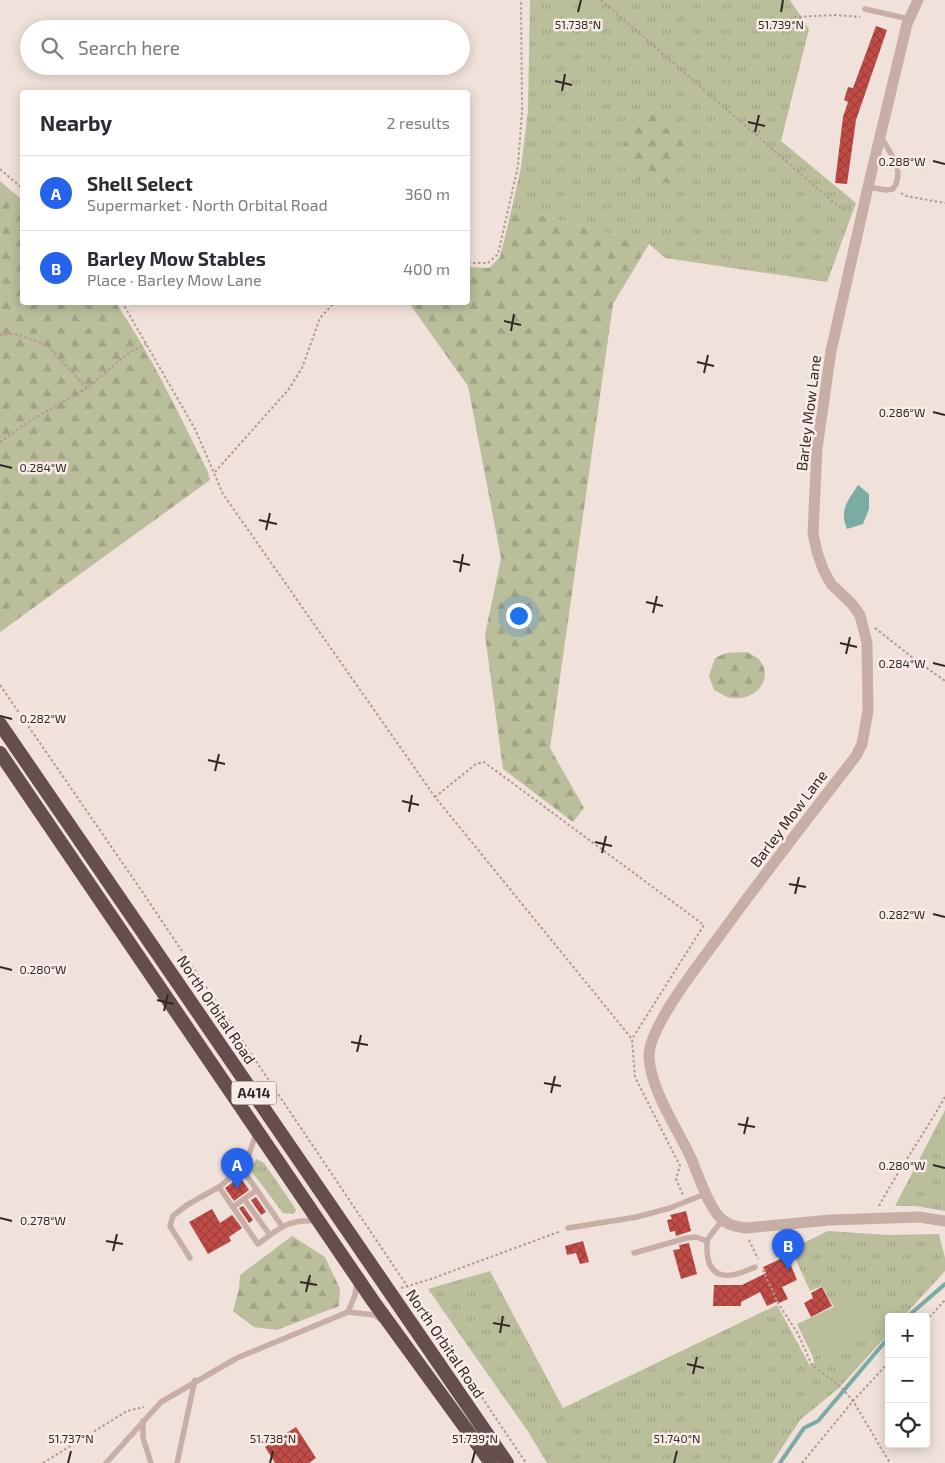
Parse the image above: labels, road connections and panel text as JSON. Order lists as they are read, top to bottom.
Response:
{
  "streets": {
    "highway": ["North Orbital Road", "A414"],
    "street": ["Barley Mow Lane"]
  },
  "page": {
    "search": "Search here",
    "heading": ["Nearby", "2 results"],
    "list": [
      {
        "mark": "A",
        "name": "Shell Select",
        "note": "Supermarket · North Orbital Road",
        "value": "360 m"
      },
      {
        "mark": "B",
        "name": "Barley Mow Stables",
        "note": "Place · Barley Mow Lane",
        "value": "400 m"
      }
    ],
    "pins": ["A", "B"],
    "map_buttons": ["+", "−"]
  },
  "coordinates": [
    "51.738°N",
    "51.739°N",
    "0.288°W",
    "0.286°W",
    "0.284°W",
    "0.282°W",
    "0.280°W",
    "0.278°W",
    "51.737°N",
    "51.740°N"
  ]
}
